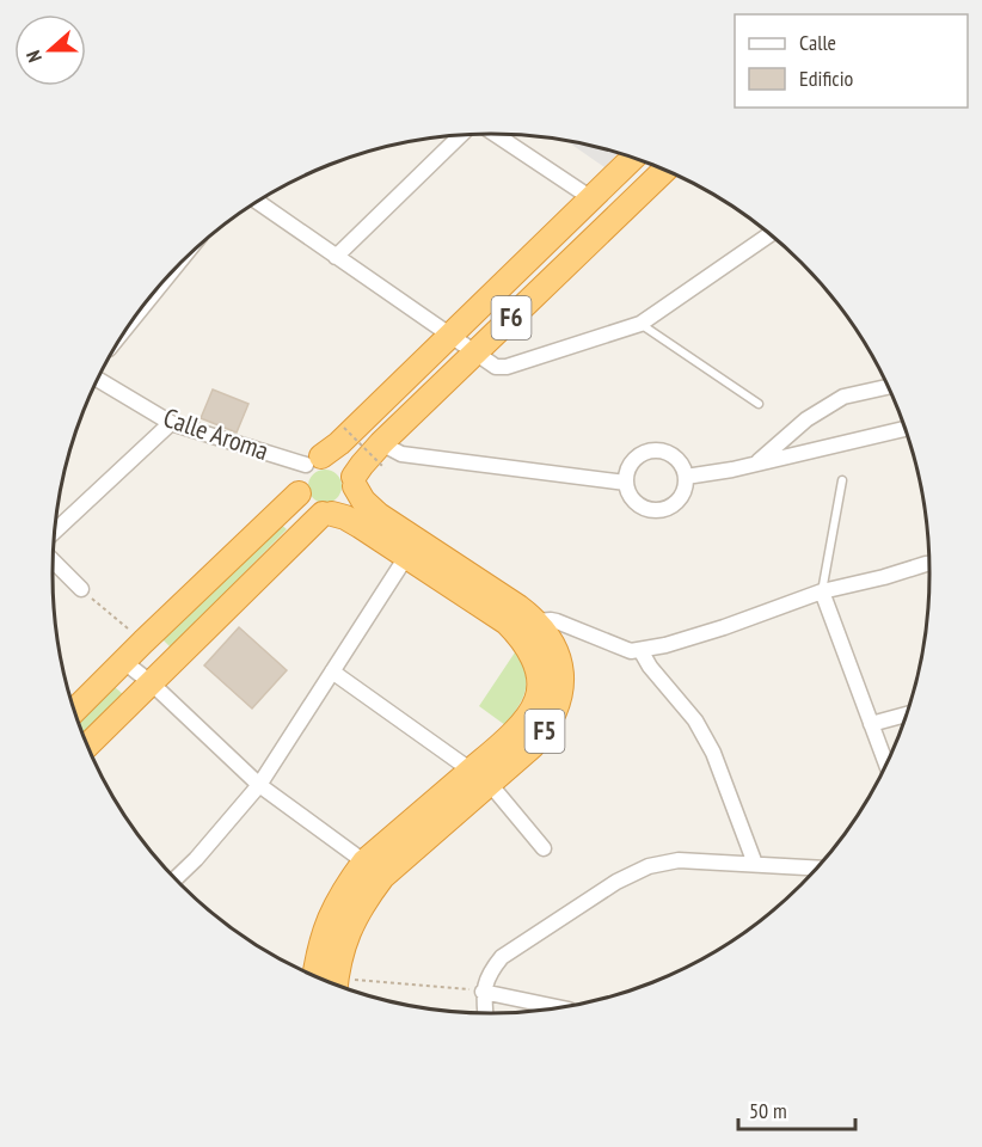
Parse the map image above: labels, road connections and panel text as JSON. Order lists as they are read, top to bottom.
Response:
{
  "streets": {
    "highway": ["F6", "F5"],
    "street": ["Calle Aroma"]
  },
  "crossings": [
    ["F6", "Calle Aroma"],
    ["F6", "F5"],
    ["Calle Aroma", "F5"]
  ],
  "legend": ["Calle", "Edificio"],
  "scale_bar": "50 m",
  "north": "left"
}
